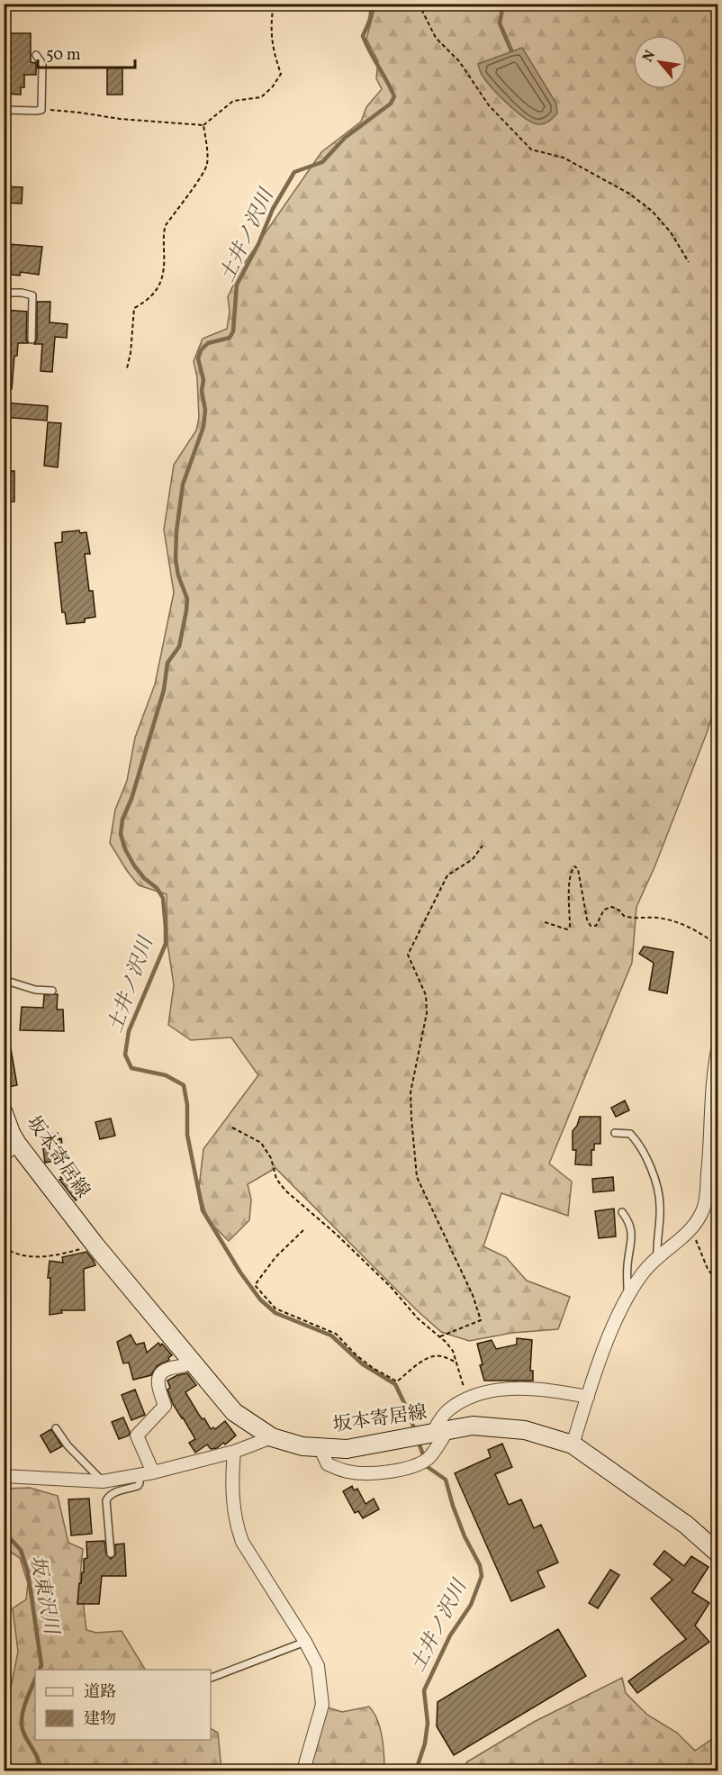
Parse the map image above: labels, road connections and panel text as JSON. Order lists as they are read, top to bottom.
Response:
{
  "streets": {
    "main road": ["坂本寄居線"]
  },
  "water": ["土井ノ沢川", "坂東沢川"],
  "legend": ["道路", "建物"],
  "scale_bar": "50 m",
  "north": "top left"
}
